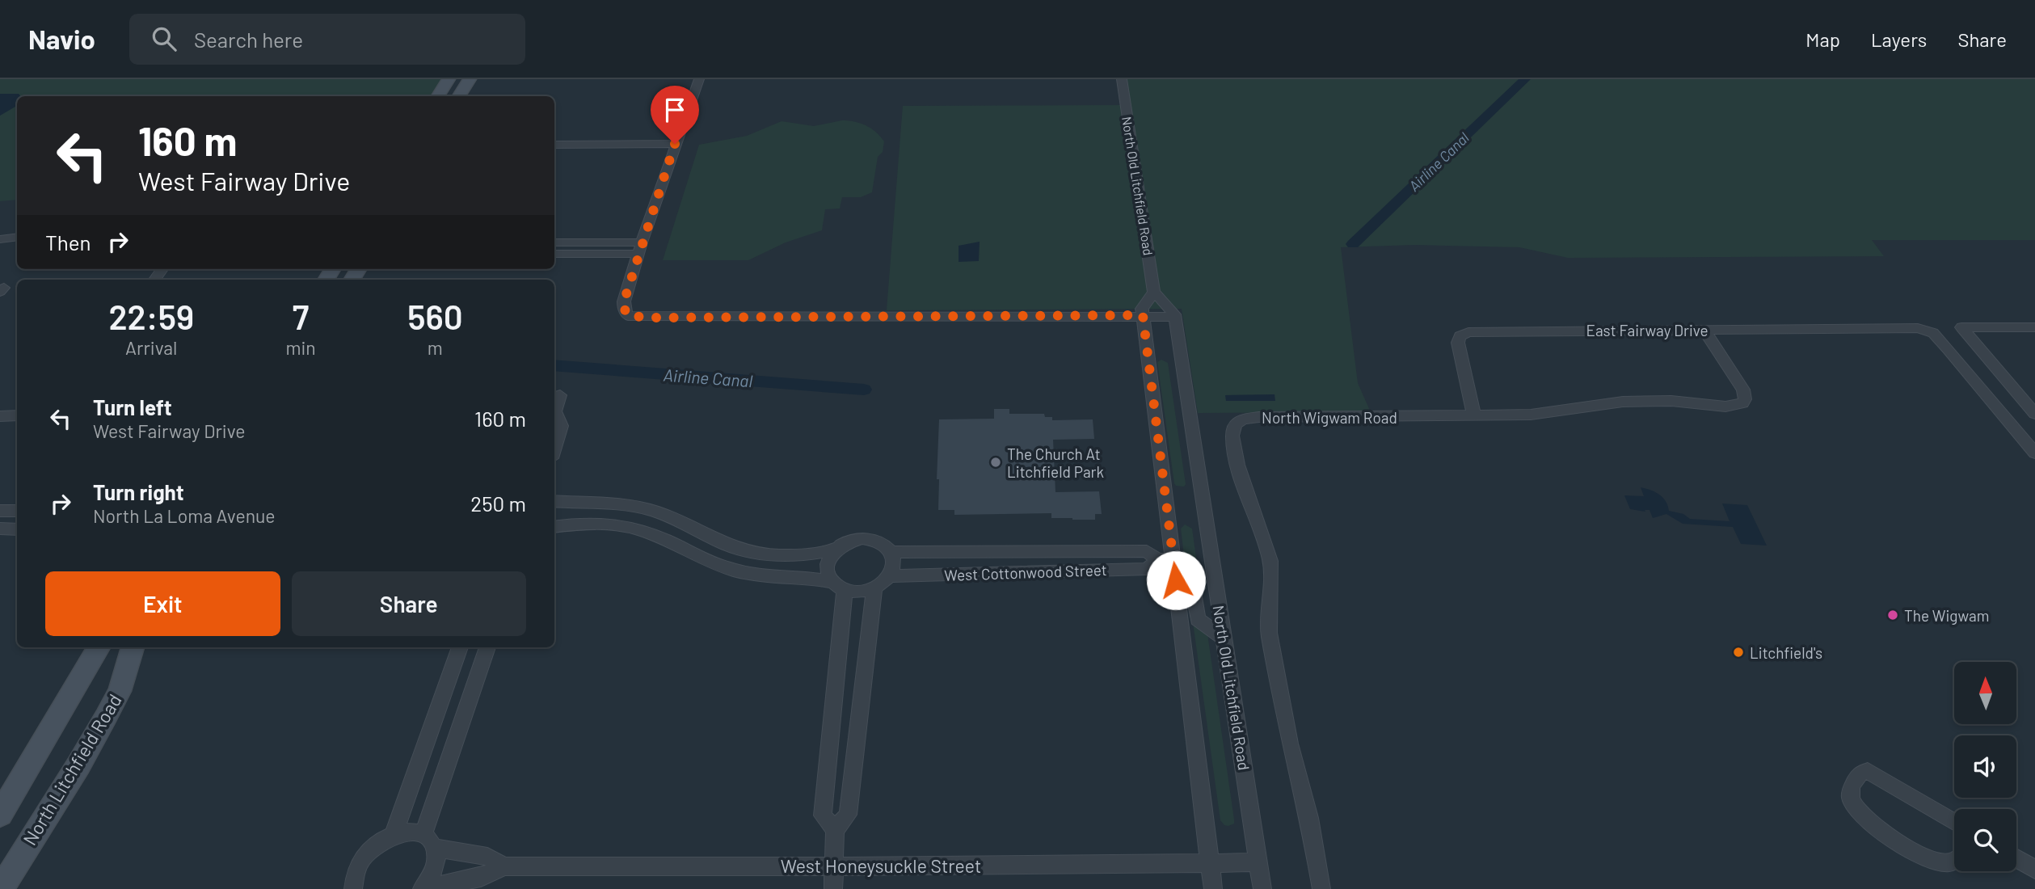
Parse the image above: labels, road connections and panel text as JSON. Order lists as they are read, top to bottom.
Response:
{
  "streets": {
    "main road": ["North Litchfield Road"],
    "street": [
      "North Old Litchfield Road",
      "East Fairway Drive",
      "North Wigwam Road",
      "West Cottonwood Street",
      "West Honeysuckle Street"
    ]
  },
  "crossings": [
    ["North Old Litchfield Road", "West Honeysuckle Street"],
    ["East Fairway Drive", "North Wigwam Road"]
  ],
  "water": ["Airline Canal"],
  "places": ["The Church At Litchfield Park", "The Wigwam", "Litchfield's"],
  "north": "top",
  "page": {
    "header": "Navio",
    "search": "Search here",
    "nav": ["Map", "Layers", "Share"],
    "turn": ["160 m", "West Fairway Drive"],
    "then": "Then",
    "eta": [
      "22:59",
      "Arrival",
      "7",
      "min",
      "560",
      "m"
    ],
    "list": [
      {
        "name": "Turn left",
        "note": "West Fairway Drive",
        "value": "160 m"
      },
      {
        "name": "Turn right",
        "note": "North La Loma Avenue",
        "value": "250 m"
      }
    ],
    "buttons": ["Exit", "Share"]
  }
}
